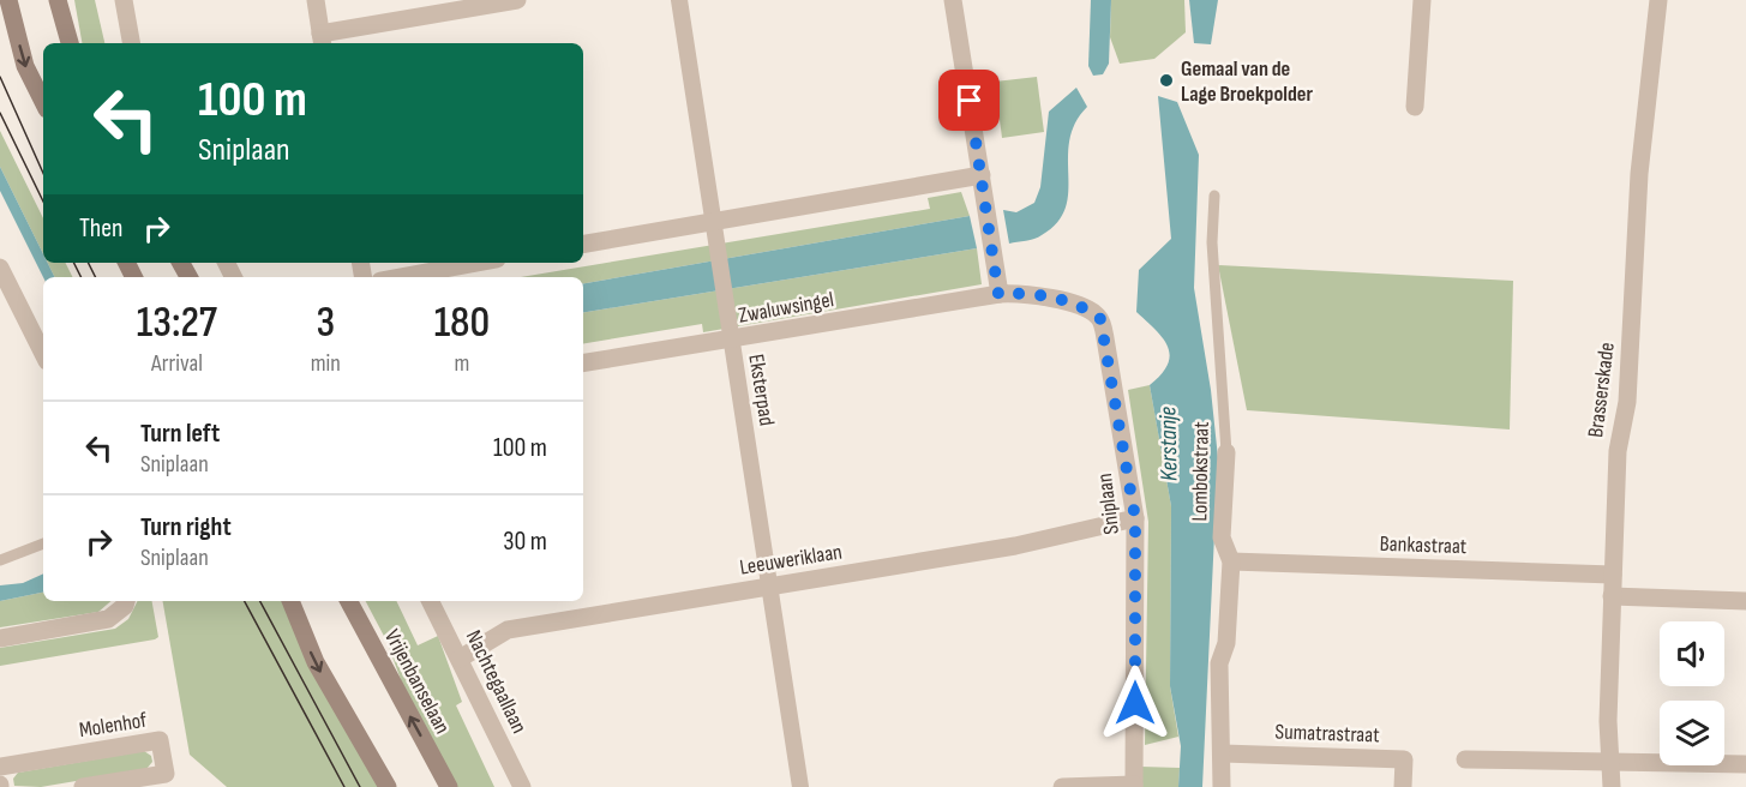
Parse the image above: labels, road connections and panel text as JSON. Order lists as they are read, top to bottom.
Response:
{
  "streets": {
    "main road": ["Vrijenbanselaan"],
    "street": [
      "Zwaluwsingel",
      "Eksterpad",
      "Brasserskade",
      "Lombokstraat",
      "Sniplaan",
      "Bankastraat",
      "Leeuweriklaan",
      "Nachtegaallaan",
      "Molenhof",
      "Sumatrastraat"
    ]
  },
  "crossings": [
    ["Zwaluwsingel", "Eksterpad"],
    ["Zwaluwsingel", "Sniplaan"],
    ["Eksterpad", "Leeuweriklaan"],
    ["Brasserskade", "Bankastraat"],
    ["Lombokstraat", "Bankastraat"],
    ["Lombokstraat", "Sumatrastraat"],
    ["Sniplaan", "Leeuweriklaan"],
    ["Leeuweriklaan", "Nachtegaallaan"]
  ],
  "water": ["Kerstanje"],
  "places": ["Gemaal van de Lage Broekpolder"],
  "page": {
    "turn": ["100 m", "Sniplaan"],
    "then": "Then",
    "eta": [
      "13:27",
      "Arrival",
      "3",
      "min",
      "180",
      "m"
    ],
    "list": [
      {
        "name": "Turn left",
        "note": "Sniplaan",
        "value": "100 m"
      },
      {
        "name": "Turn right",
        "note": "Sniplaan",
        "value": "30 m"
      }
    ]
  }
}
